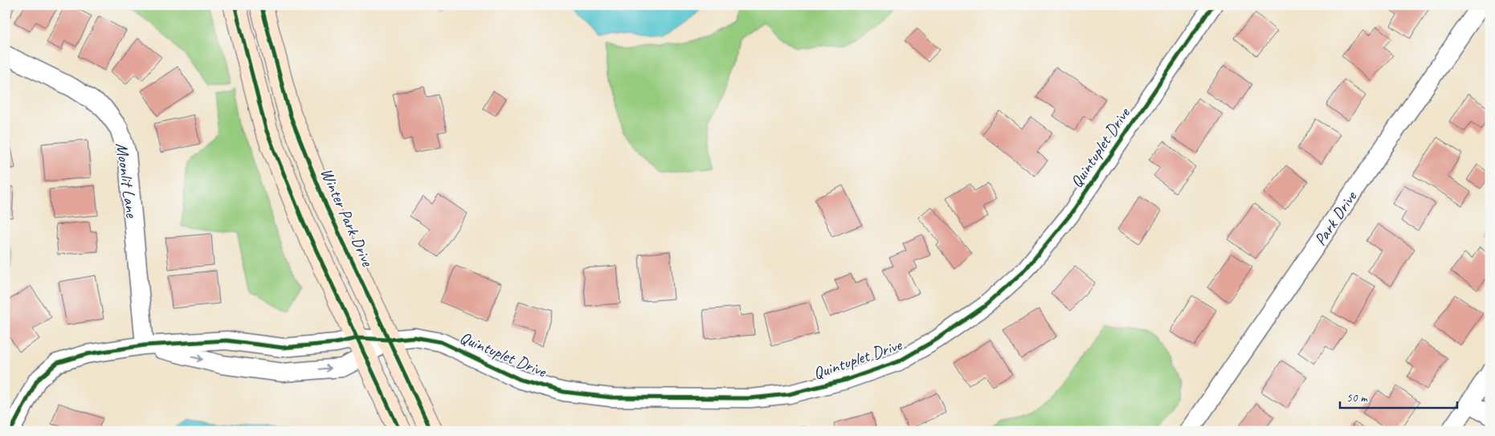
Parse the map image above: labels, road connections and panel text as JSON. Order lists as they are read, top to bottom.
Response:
{
  "streets": {
    "street": [
      "Quintuplet Drive",
      "Moonlit Lane",
      "Winter Park Drive",
      "Park Drive"
    ]
  },
  "crossings": [
    ["Quintuplet Drive", "Moonlit Lane"],
    ["Quintuplet Drive", "Winter Park Drive"]
  ],
  "scale_bar": "50 m"
}
